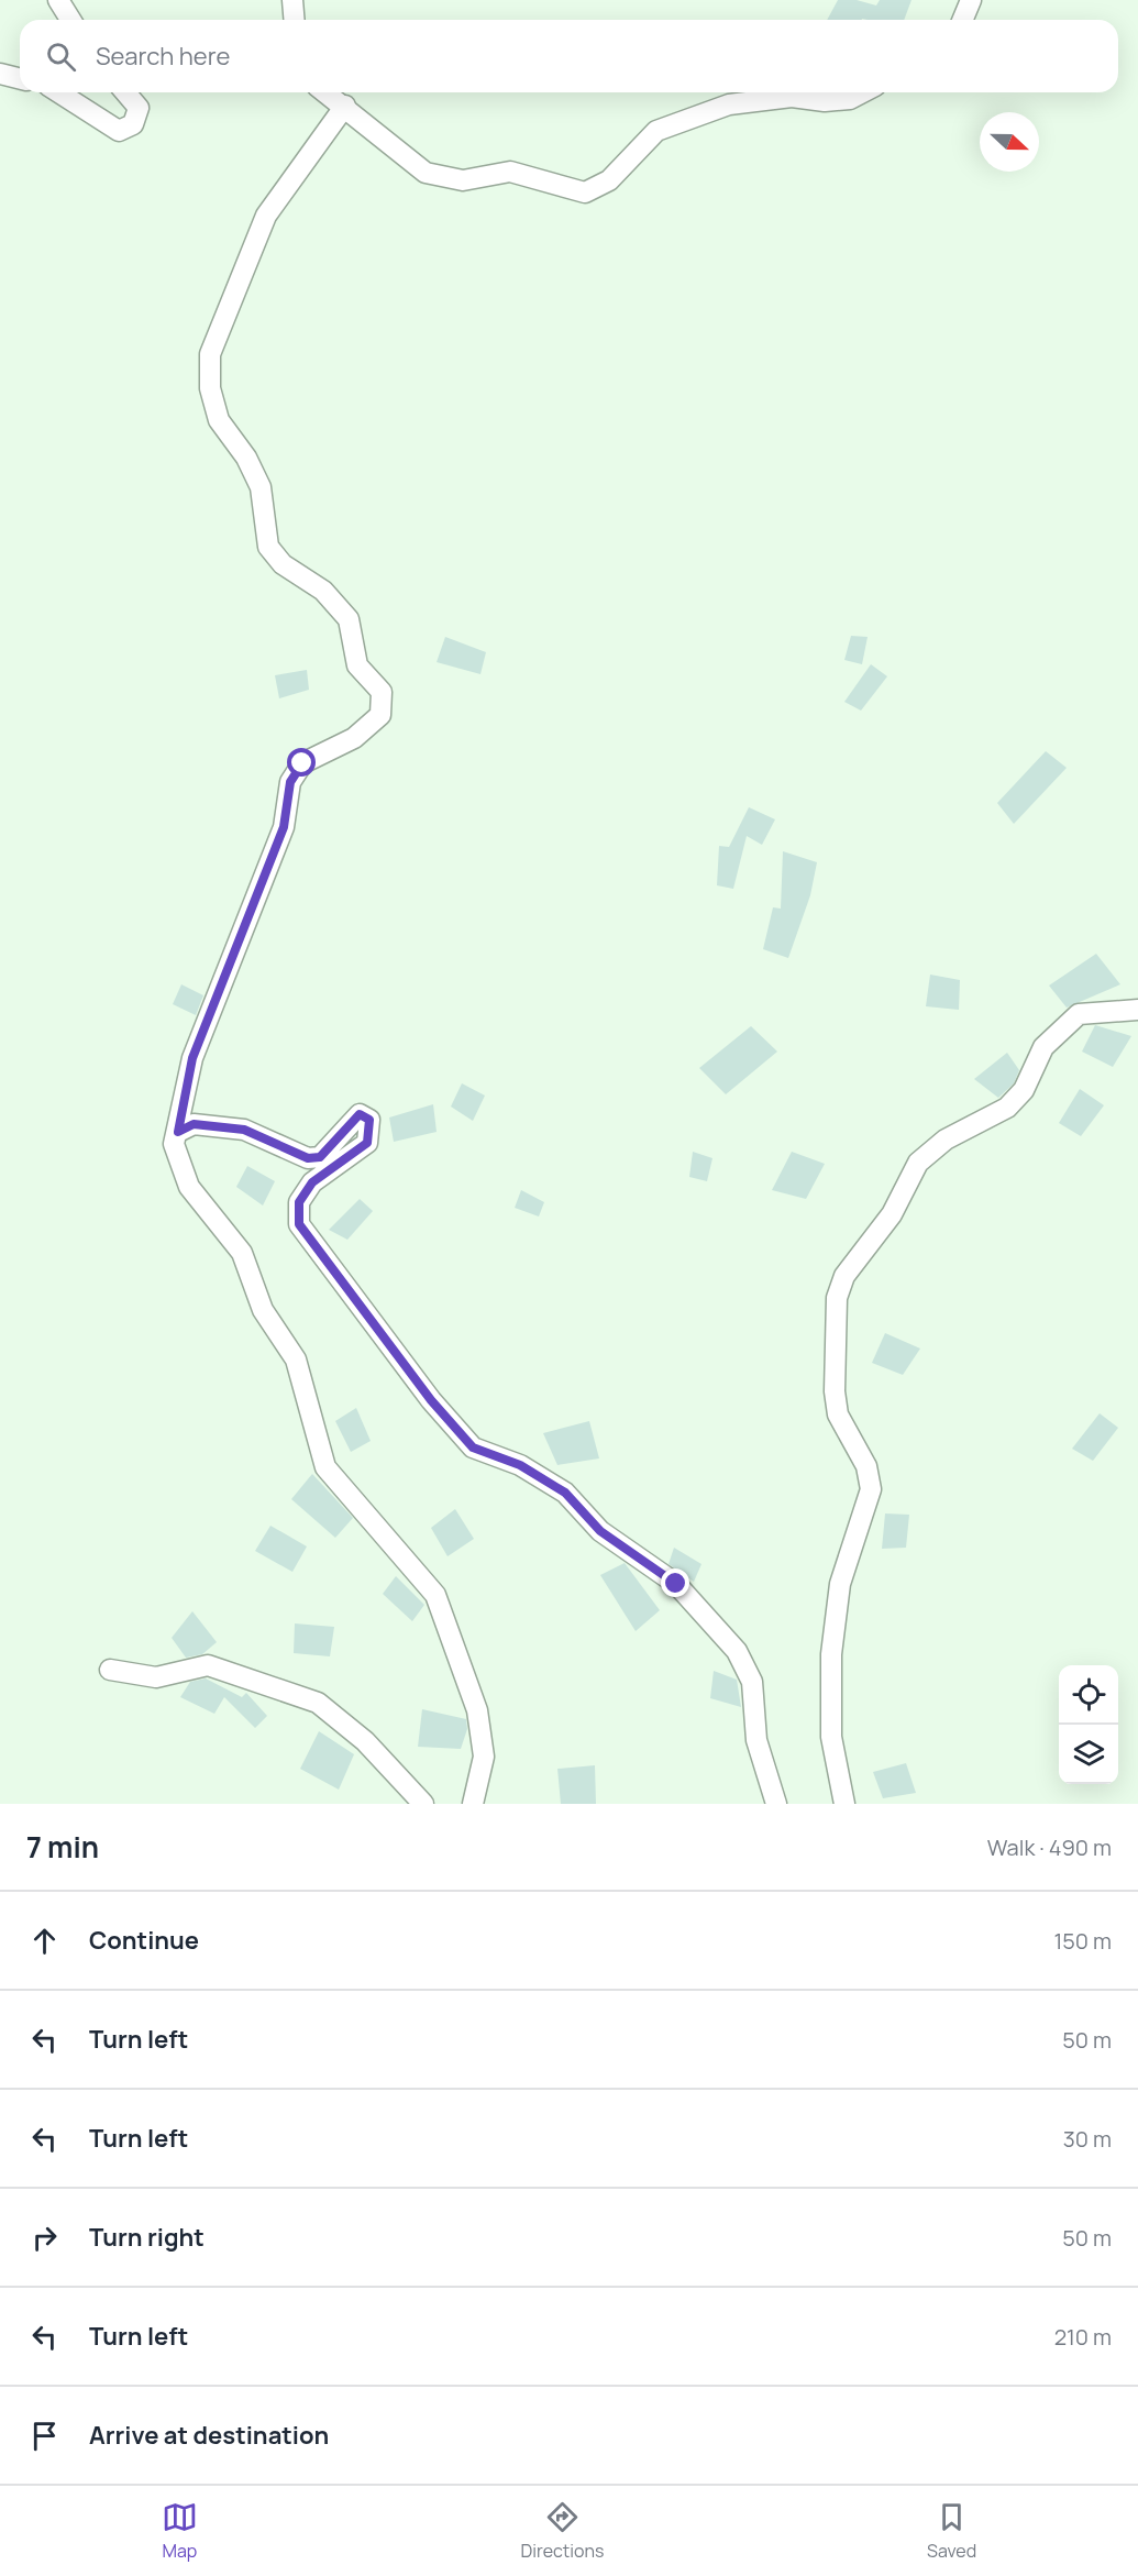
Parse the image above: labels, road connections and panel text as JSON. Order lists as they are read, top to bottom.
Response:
{
  "north": "right",
  "page": {
    "search": "Search here",
    "heading": ["7 min", "Walk · 490 m"],
    "list": [
      ["Continue", "150 m"],
      ["Turn left", "50 m"],
      ["Turn left", "30 m"],
      ["Turn right", "50 m"],
      ["Turn left", "210 m"],
      "Arrive at destination"
    ],
    "nav": ["Map", "Directions", "Saved"]
  }
}
